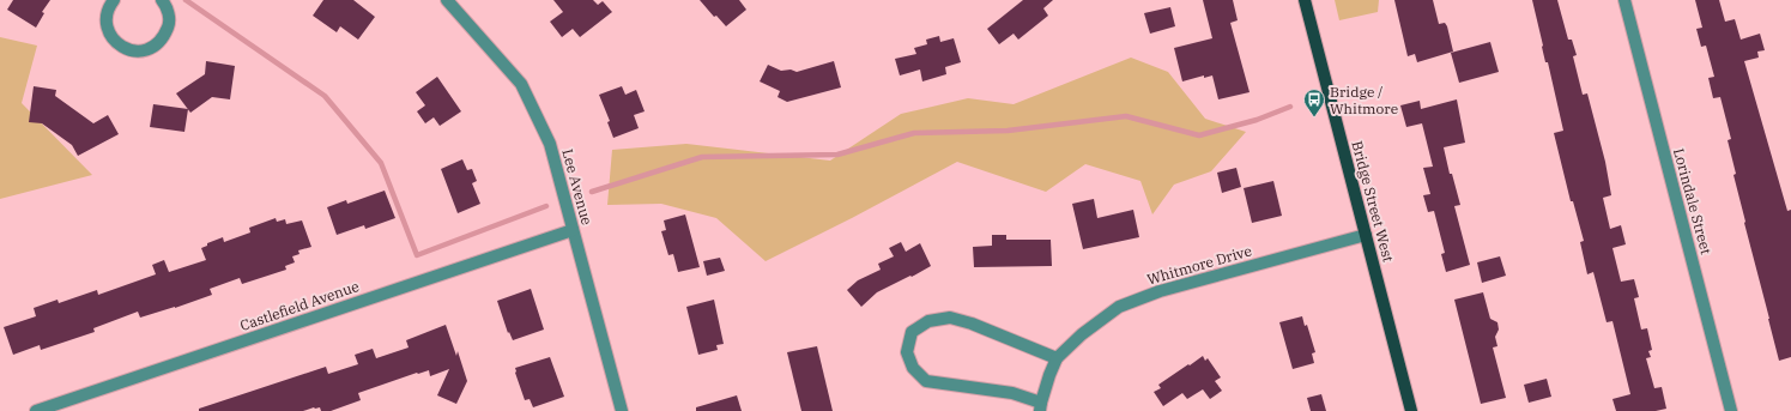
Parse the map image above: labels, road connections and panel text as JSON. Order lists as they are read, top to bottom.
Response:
{
  "streets": {
    "main road": ["Bridge Street West"],
    "street": [
      "Lee Avenue",
      "Lorindale Street",
      "Whitmore Drive",
      "Castlefield Avenue"
    ]
  },
  "crossings": [
    ["Lee Avenue", "Castlefield Avenue"],
    ["Bridge Street West", "Whitmore Drive"]
  ],
  "places": {
    "bus stop": ["Bridge / Whitmore"]
  }
}
